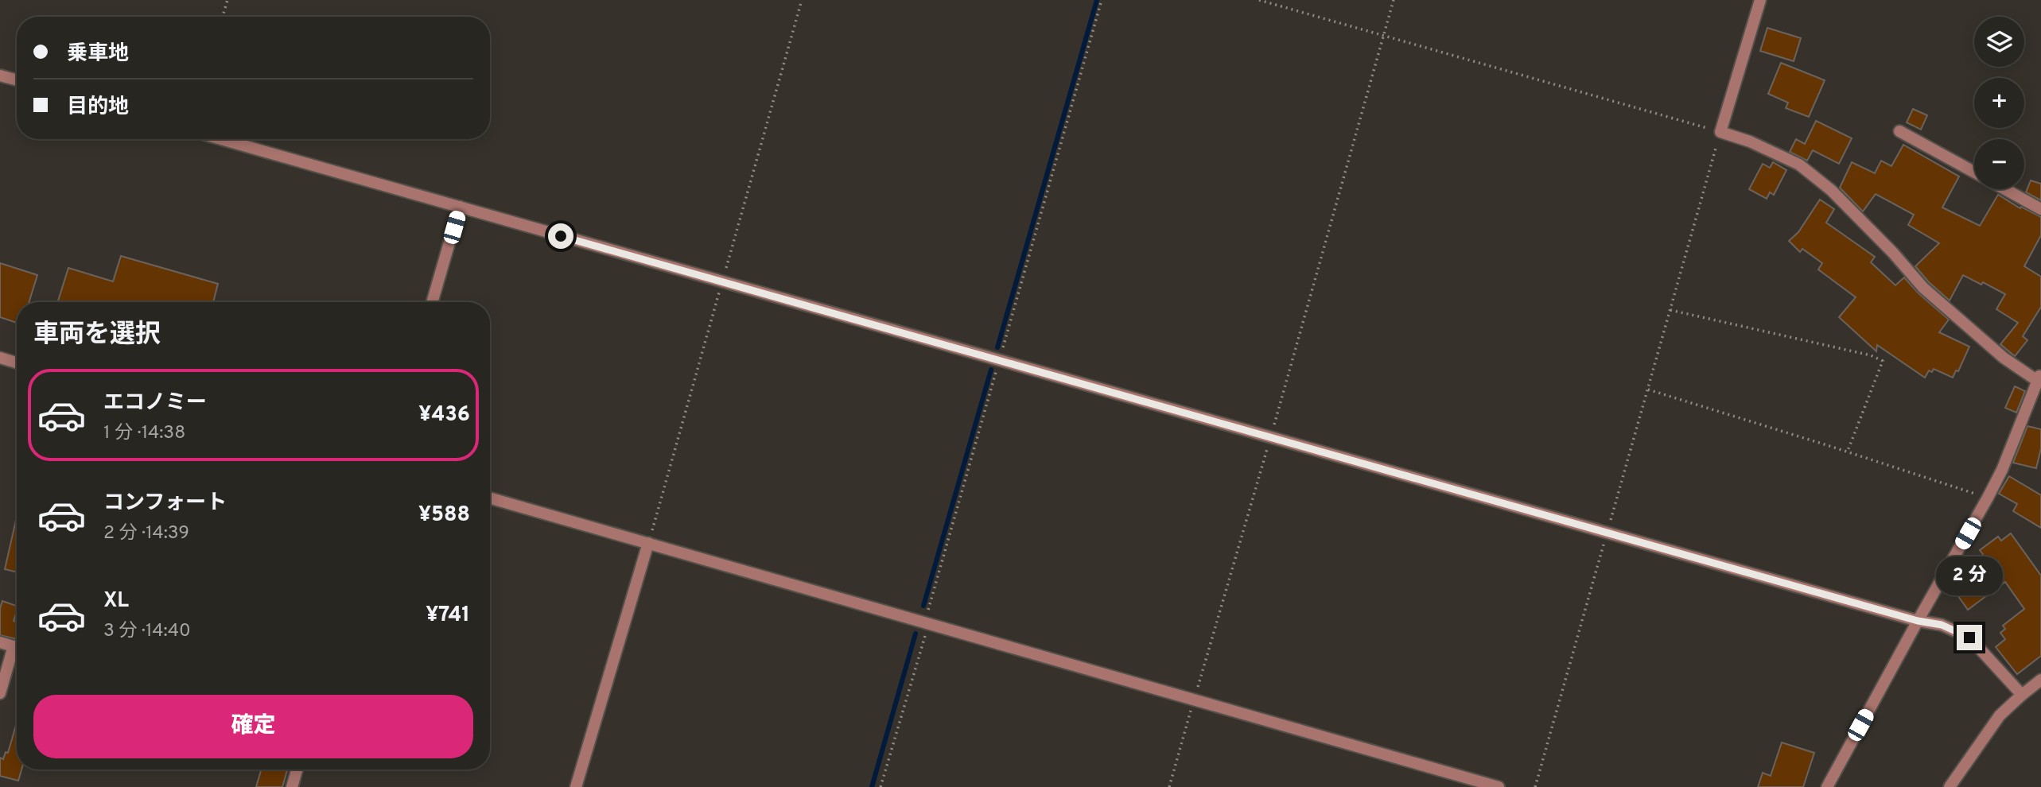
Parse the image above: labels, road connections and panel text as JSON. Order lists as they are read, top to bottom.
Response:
{
  "page": {
    "map_buttons": ["+", "−"],
    "banner": ["乗車地", "目的地"],
    "heading": "車両を選択",
    "list": [
      {
        "name": "エコノミー",
        "note": "1 分 · 14:38",
        "value": "¥436"
      },
      {
        "name": "コンフォート",
        "note": "2 分 · 14:39",
        "value": "¥588"
      },
      {
        "name": "XL",
        "note": "3 分 · 14:40",
        "value": "¥741"
      }
    ],
    "bubble": "2 分",
    "buttons": "確定"
  }
}
